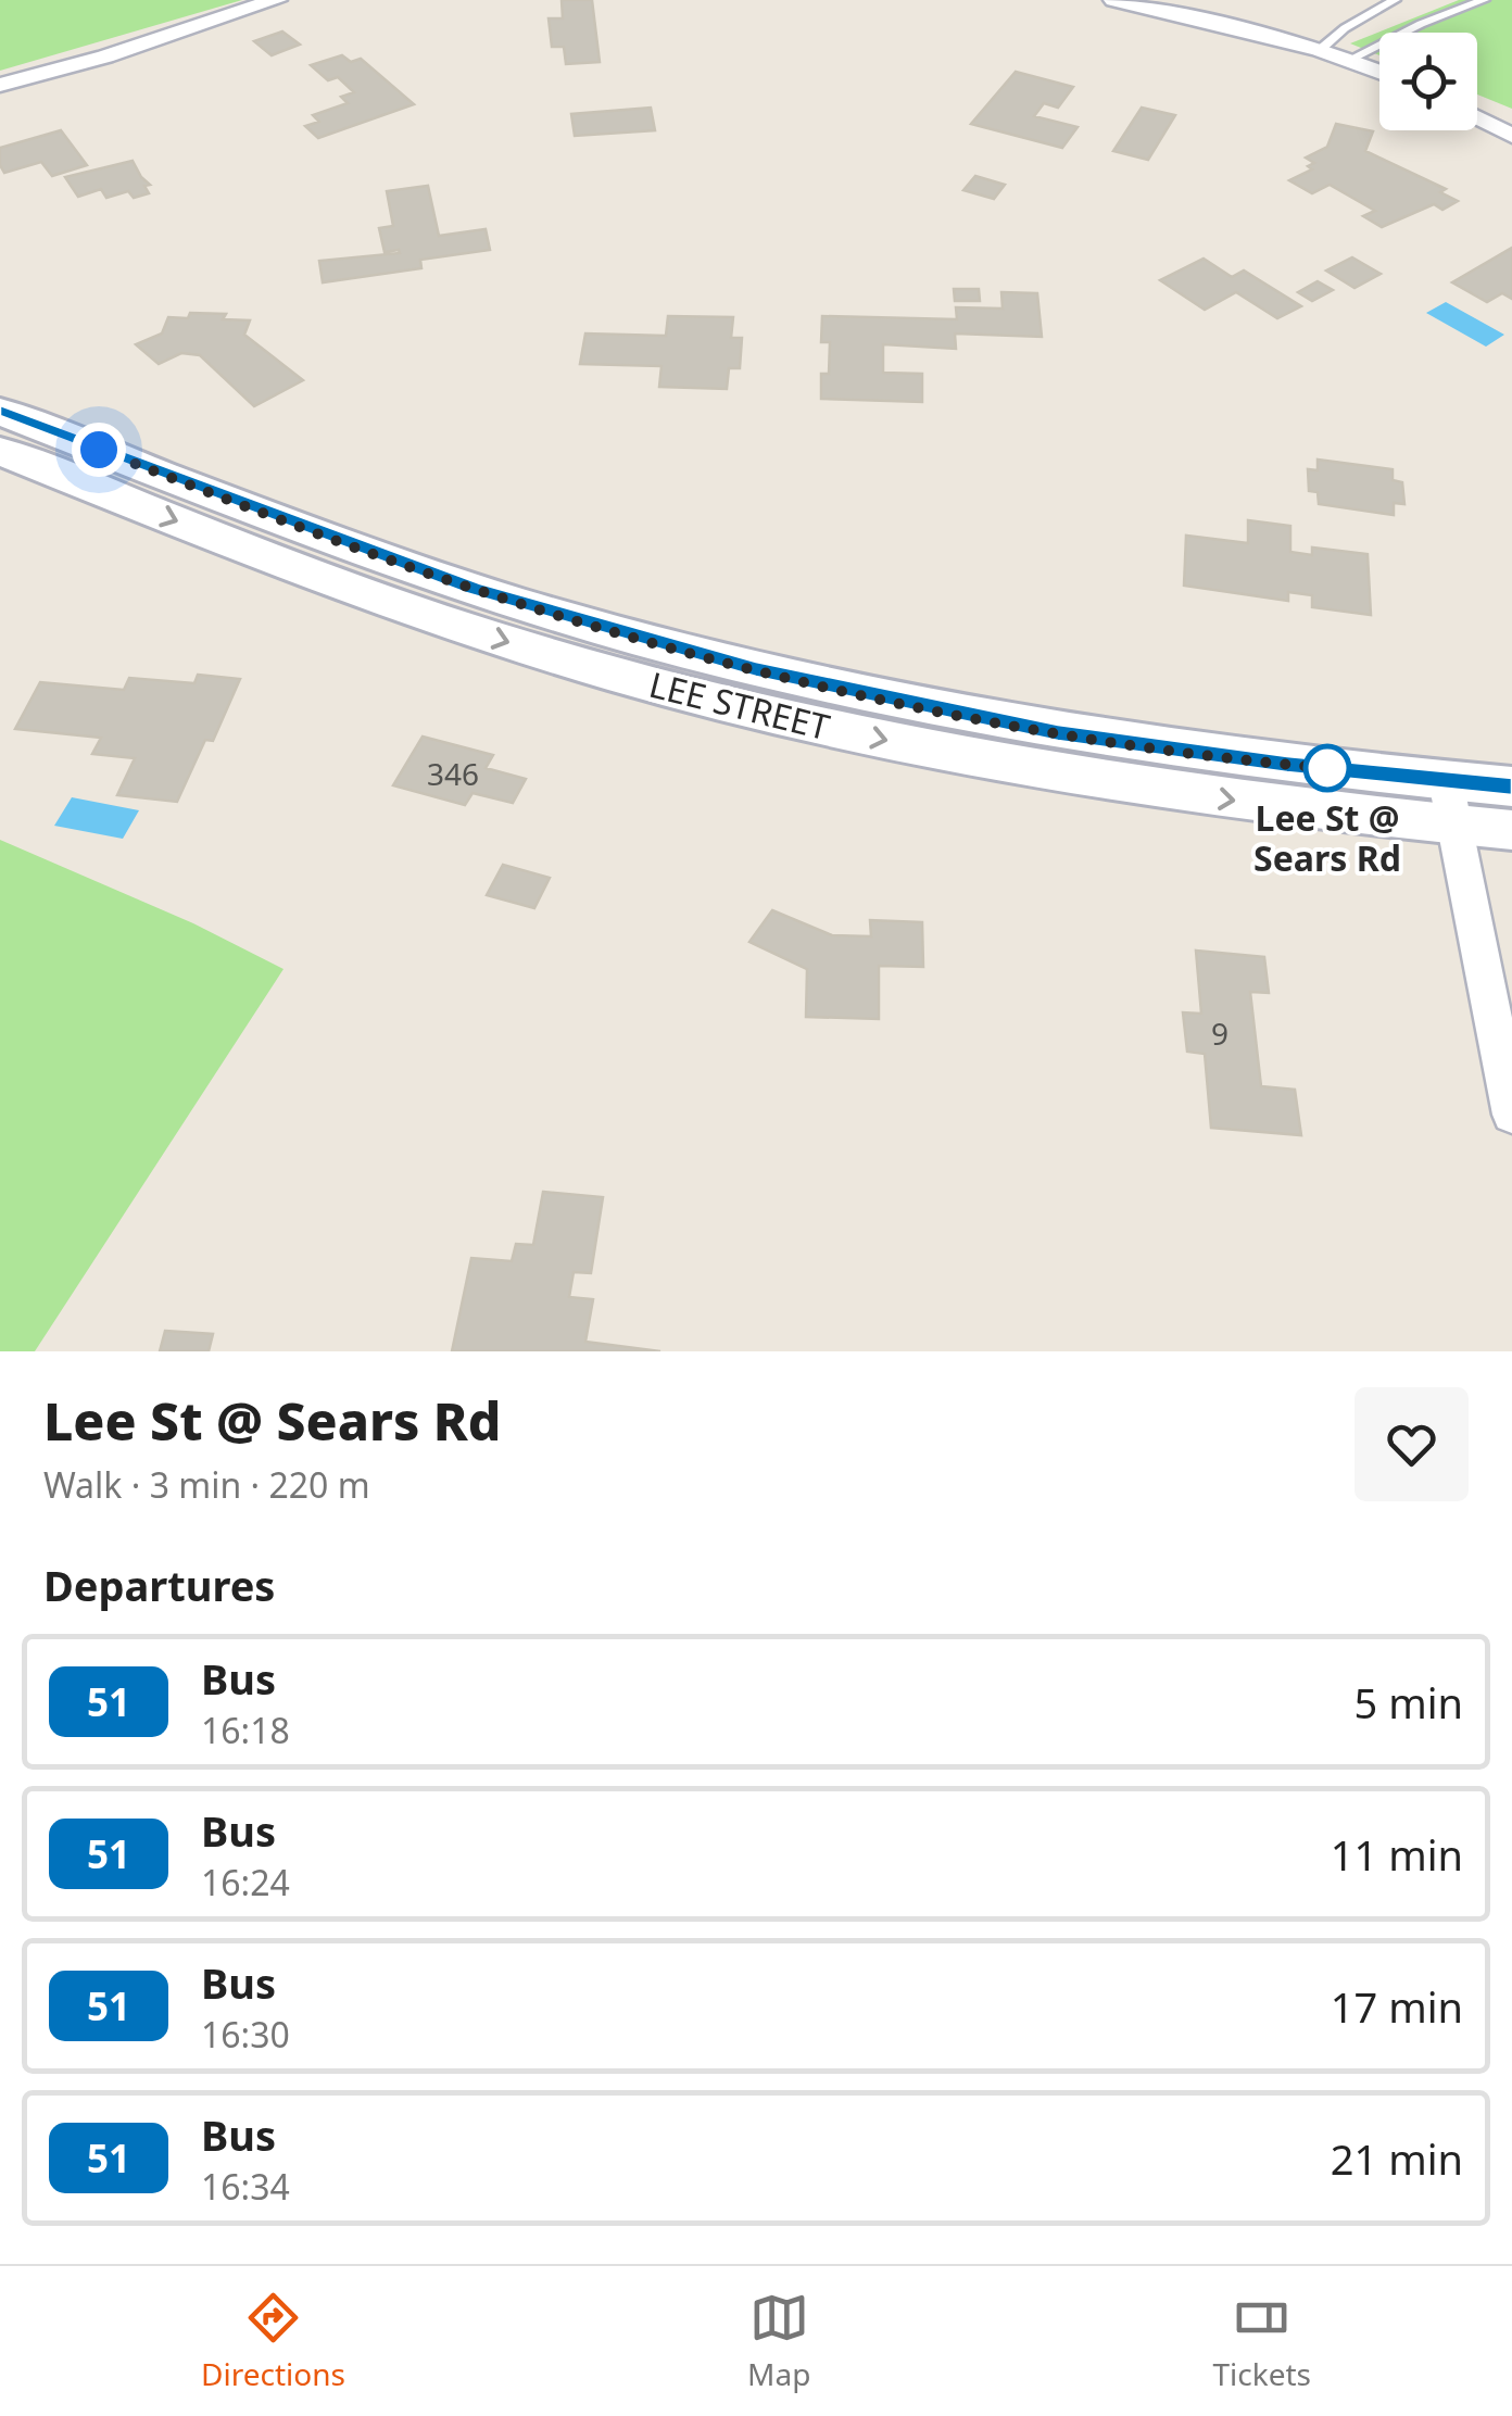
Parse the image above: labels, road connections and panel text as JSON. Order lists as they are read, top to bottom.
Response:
{
  "streets": {
    "main road": ["LEE STREET"]
  },
  "places": ["Lee St @ Sears Rd"],
  "lines": ["bus line 51"],
  "house_numbers": ["346", "9"],
  "page": {
    "heading": [
      ["Lee St @ Sears Rd", "Walk · 3 min · 220 m"],
      "Departures"
    ],
    "list": [
      {
        "mark": "51",
        "name": "Bus",
        "note": "16:18",
        "value": "5 min"
      },
      {
        "mark": "51",
        "name": "Bus",
        "note": "16:24",
        "value": "11 min"
      },
      {
        "mark": "51",
        "name": "Bus",
        "note": "16:30",
        "value": "17 min"
      },
      {
        "mark": "51",
        "name": "Bus",
        "note": "16:34",
        "value": "21 min"
      }
    ],
    "tabs": ["Directions", "Map", "Tickets"]
  }
}
